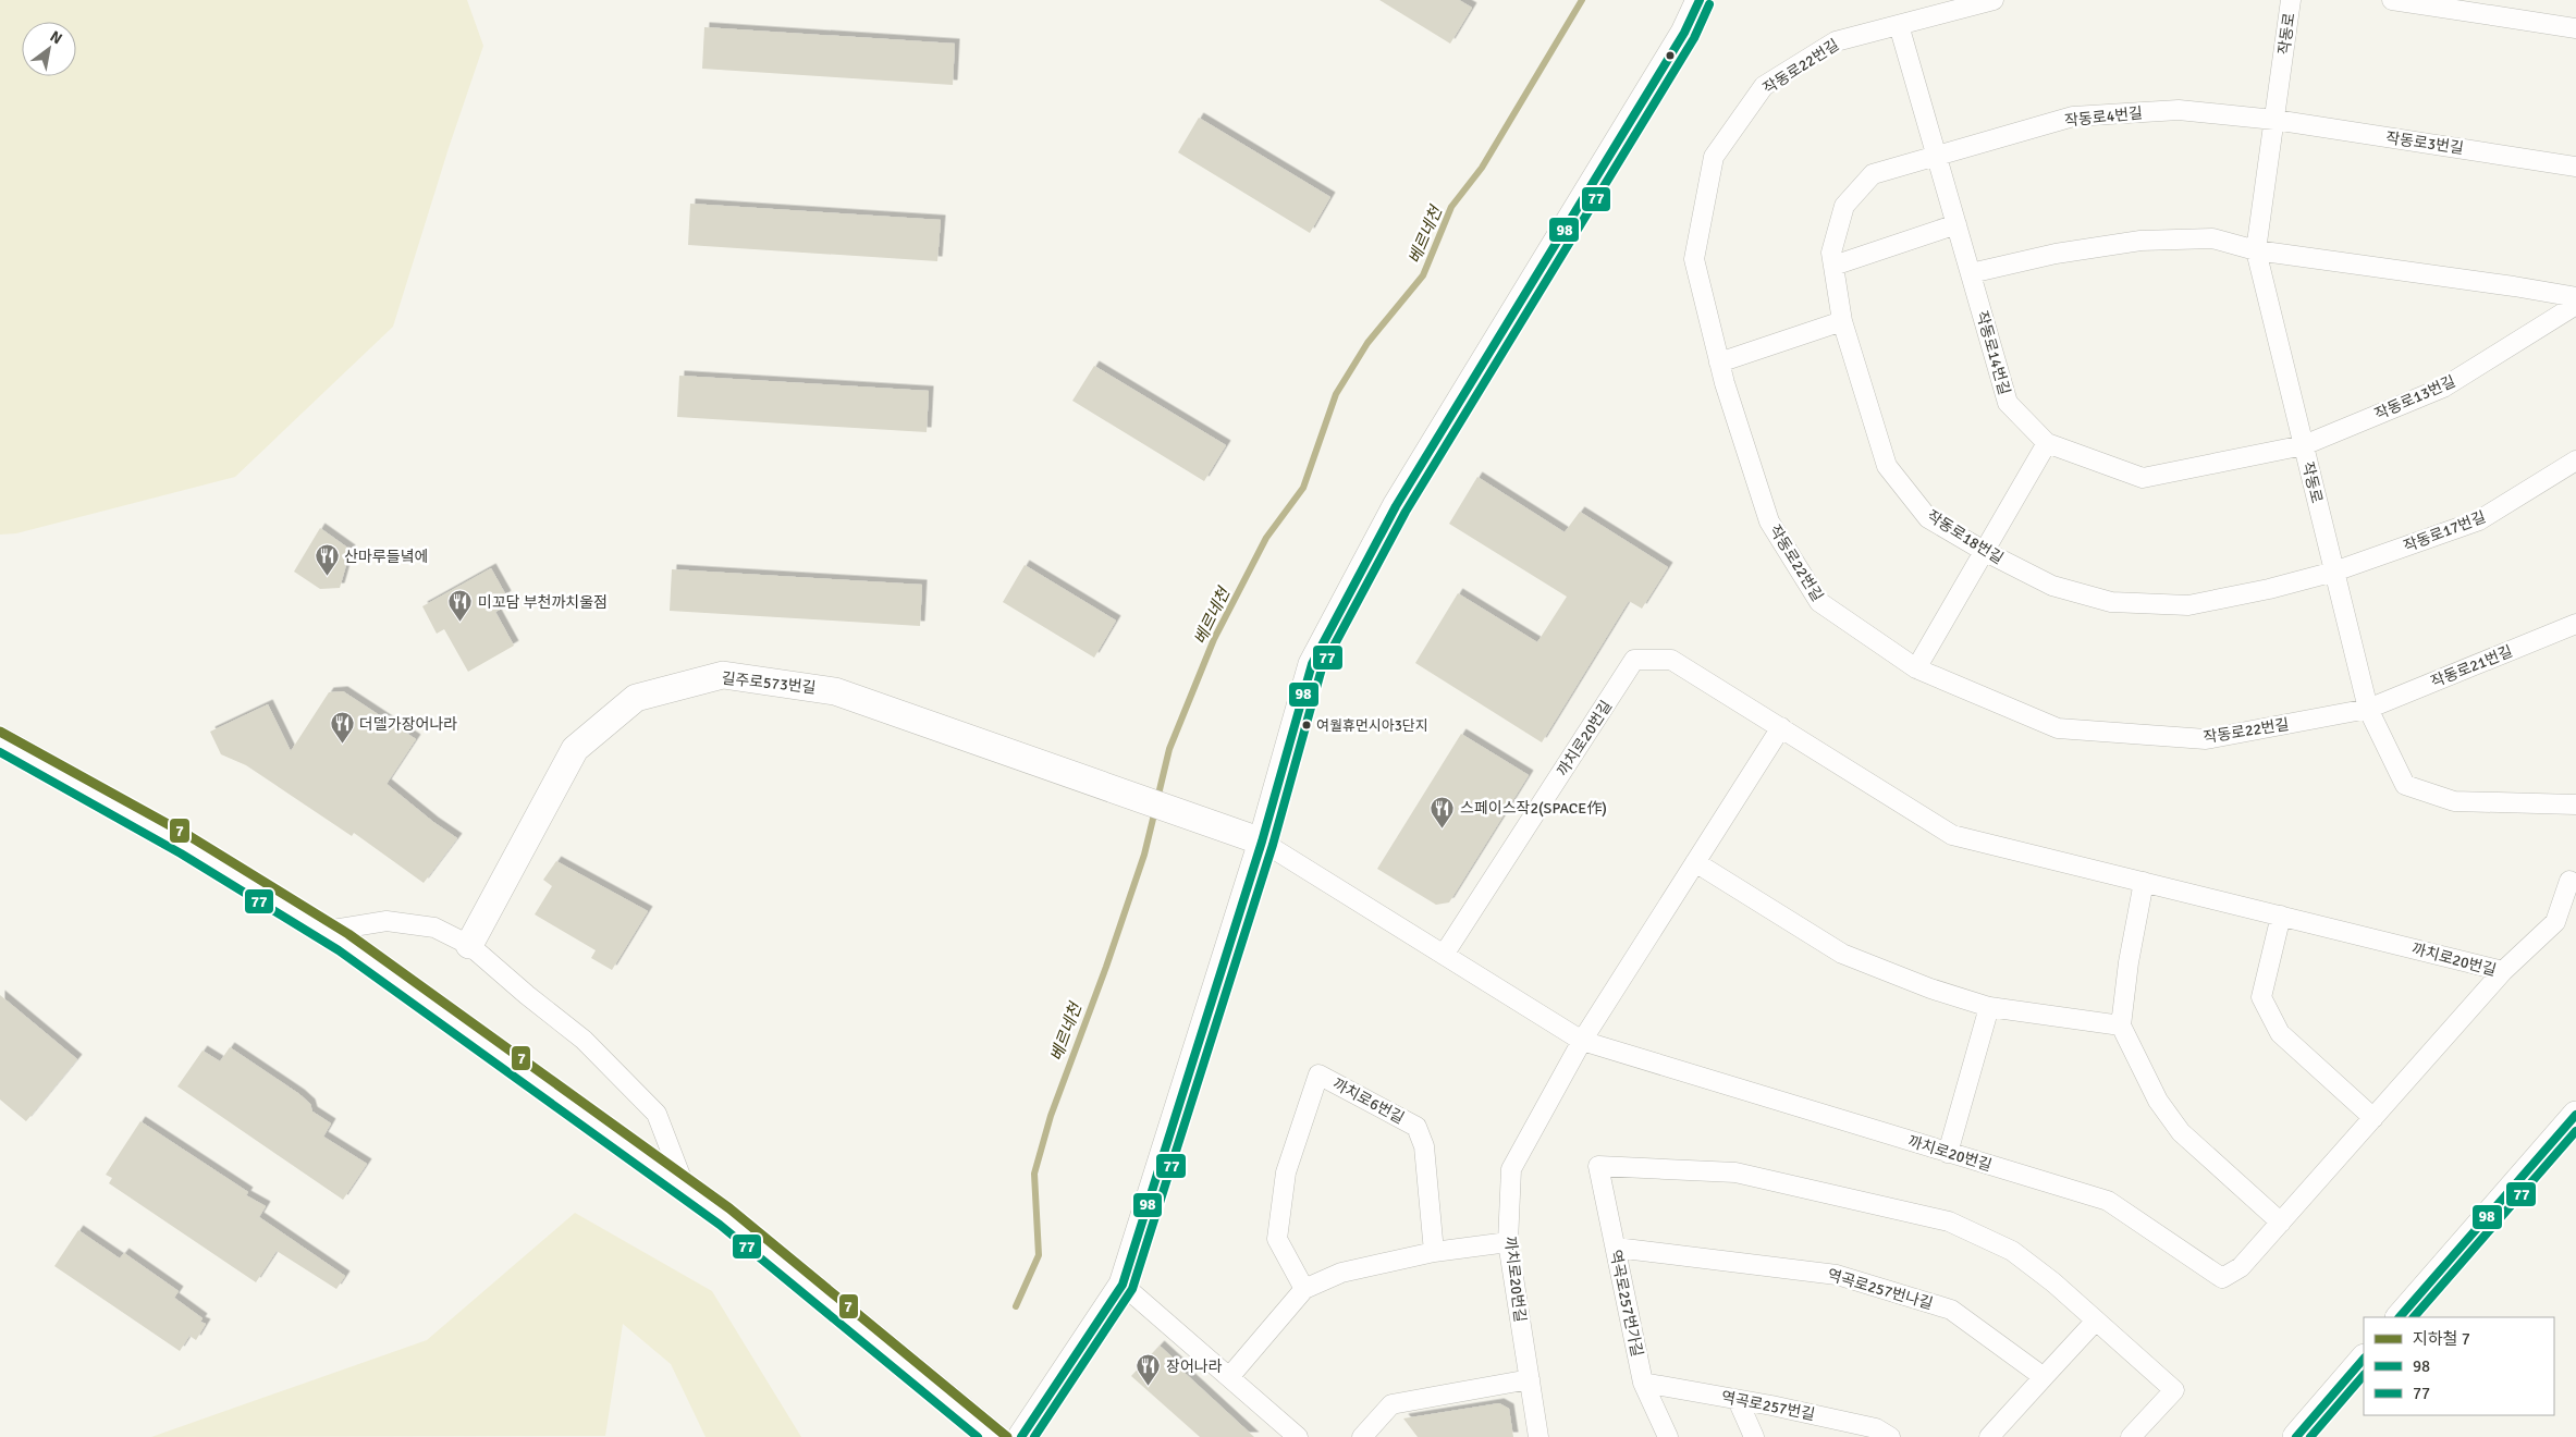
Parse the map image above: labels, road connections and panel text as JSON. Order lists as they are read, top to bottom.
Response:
{
  "streets": {
    "street": [
      "작동로",
      "작동로22번길",
      "작동로4번길",
      "작동로3번길",
      "작동로14번길",
      "작동로13번길",
      "작동로17번길",
      "작동로18번길",
      "작동로21번길",
      "길주로573번길",
      "까치로20번길",
      "까치로6번길",
      "역곡로257번나길",
      "역곡로257번가길",
      "역곡로257번길"
    ]
  },
  "crossings": [
    ["작동로", "작동로22번길"],
    ["작동로", "작동로4번길"],
    ["작동로", "작동로3번길"],
    ["작동로", "작동로14번길"],
    ["작동로", "작동로13번길"],
    ["작동로", "작동로17번길"],
    ["작동로", "작동로18번길"],
    ["작동로", "작동로21번길"],
    ["작동로22번길", "작동로14번길"],
    ["작동로22번길", "작동로21번길"],
    ["작동로4번길", "작동로3번길"],
    ["작동로4번길", "작동로14번길"],
    ["작동로4번길", "작동로18번길"],
    ["작동로14번길", "작동로13번길"],
    ["작동로14번길", "작동로18번길"],
    ["작동로17번길", "작동로18번길"],
    ["길주로573번길", "까치로20번길"],
    ["역곡로257번나길", "역곡로257번가길"],
    ["역곡로257번가길", "역곡로257번길"]
  ],
  "water": ["베르네천"],
  "places": {
    "restaurant": [
      "산마루들녘에",
      "미꼬담 부천까치울점",
      "더델가장어나라",
      "스페이스작2(SPACE作)",
      "장어나라"
    ],
    "other": ["여월휴먼시아3단지"]
  },
  "lines": ["transit line 98", "transit line 77", "metro line 7"],
  "legend": ["지하철 7", "98", "77"],
  "north": "top right"
}
